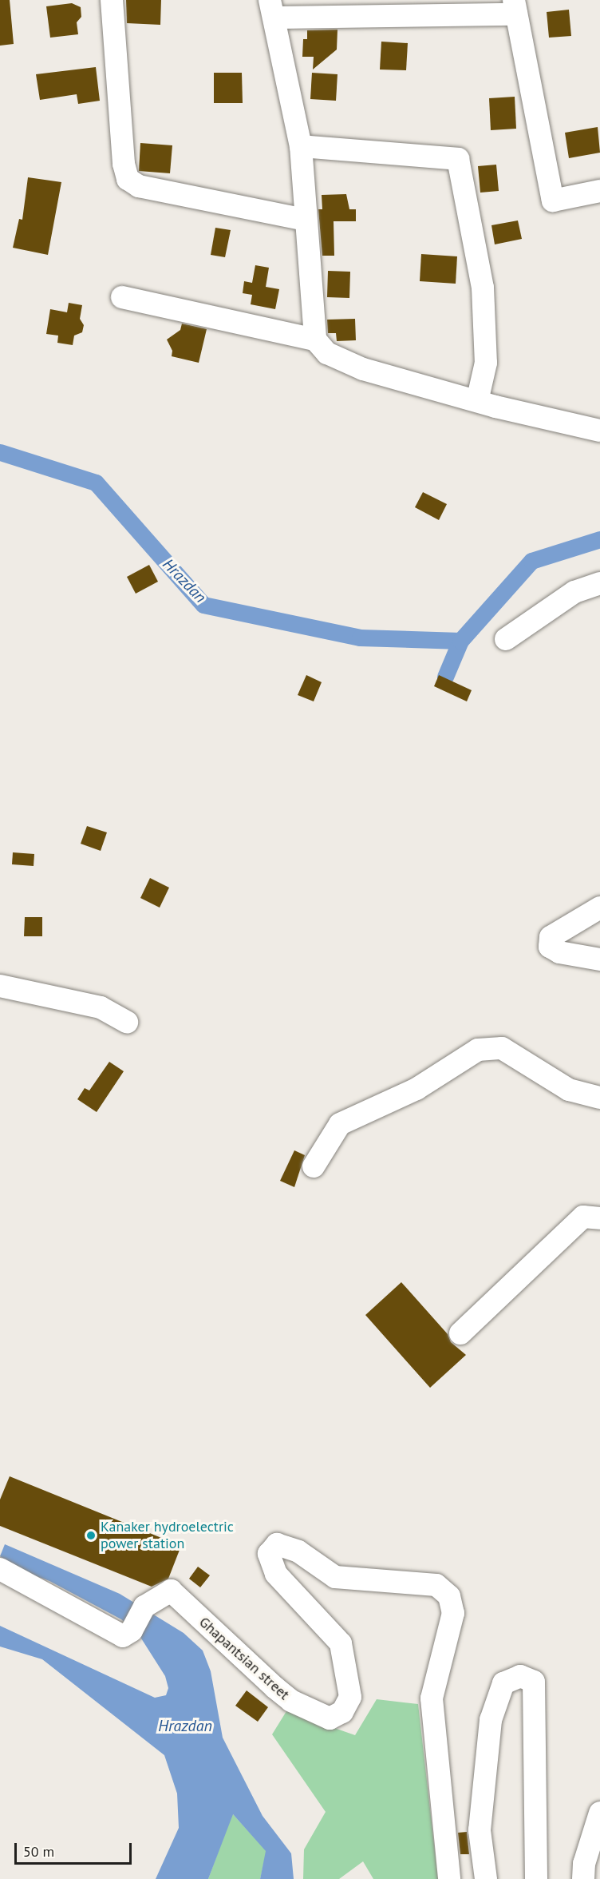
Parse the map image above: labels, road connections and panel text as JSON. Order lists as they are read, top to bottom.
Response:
{
  "streets": {
    "street": ["Ghapantsian street"]
  },
  "water": ["Hrazdan"],
  "places": ["Kanaker hydroelectric power station"],
  "scale_bar": "50 m"
}
